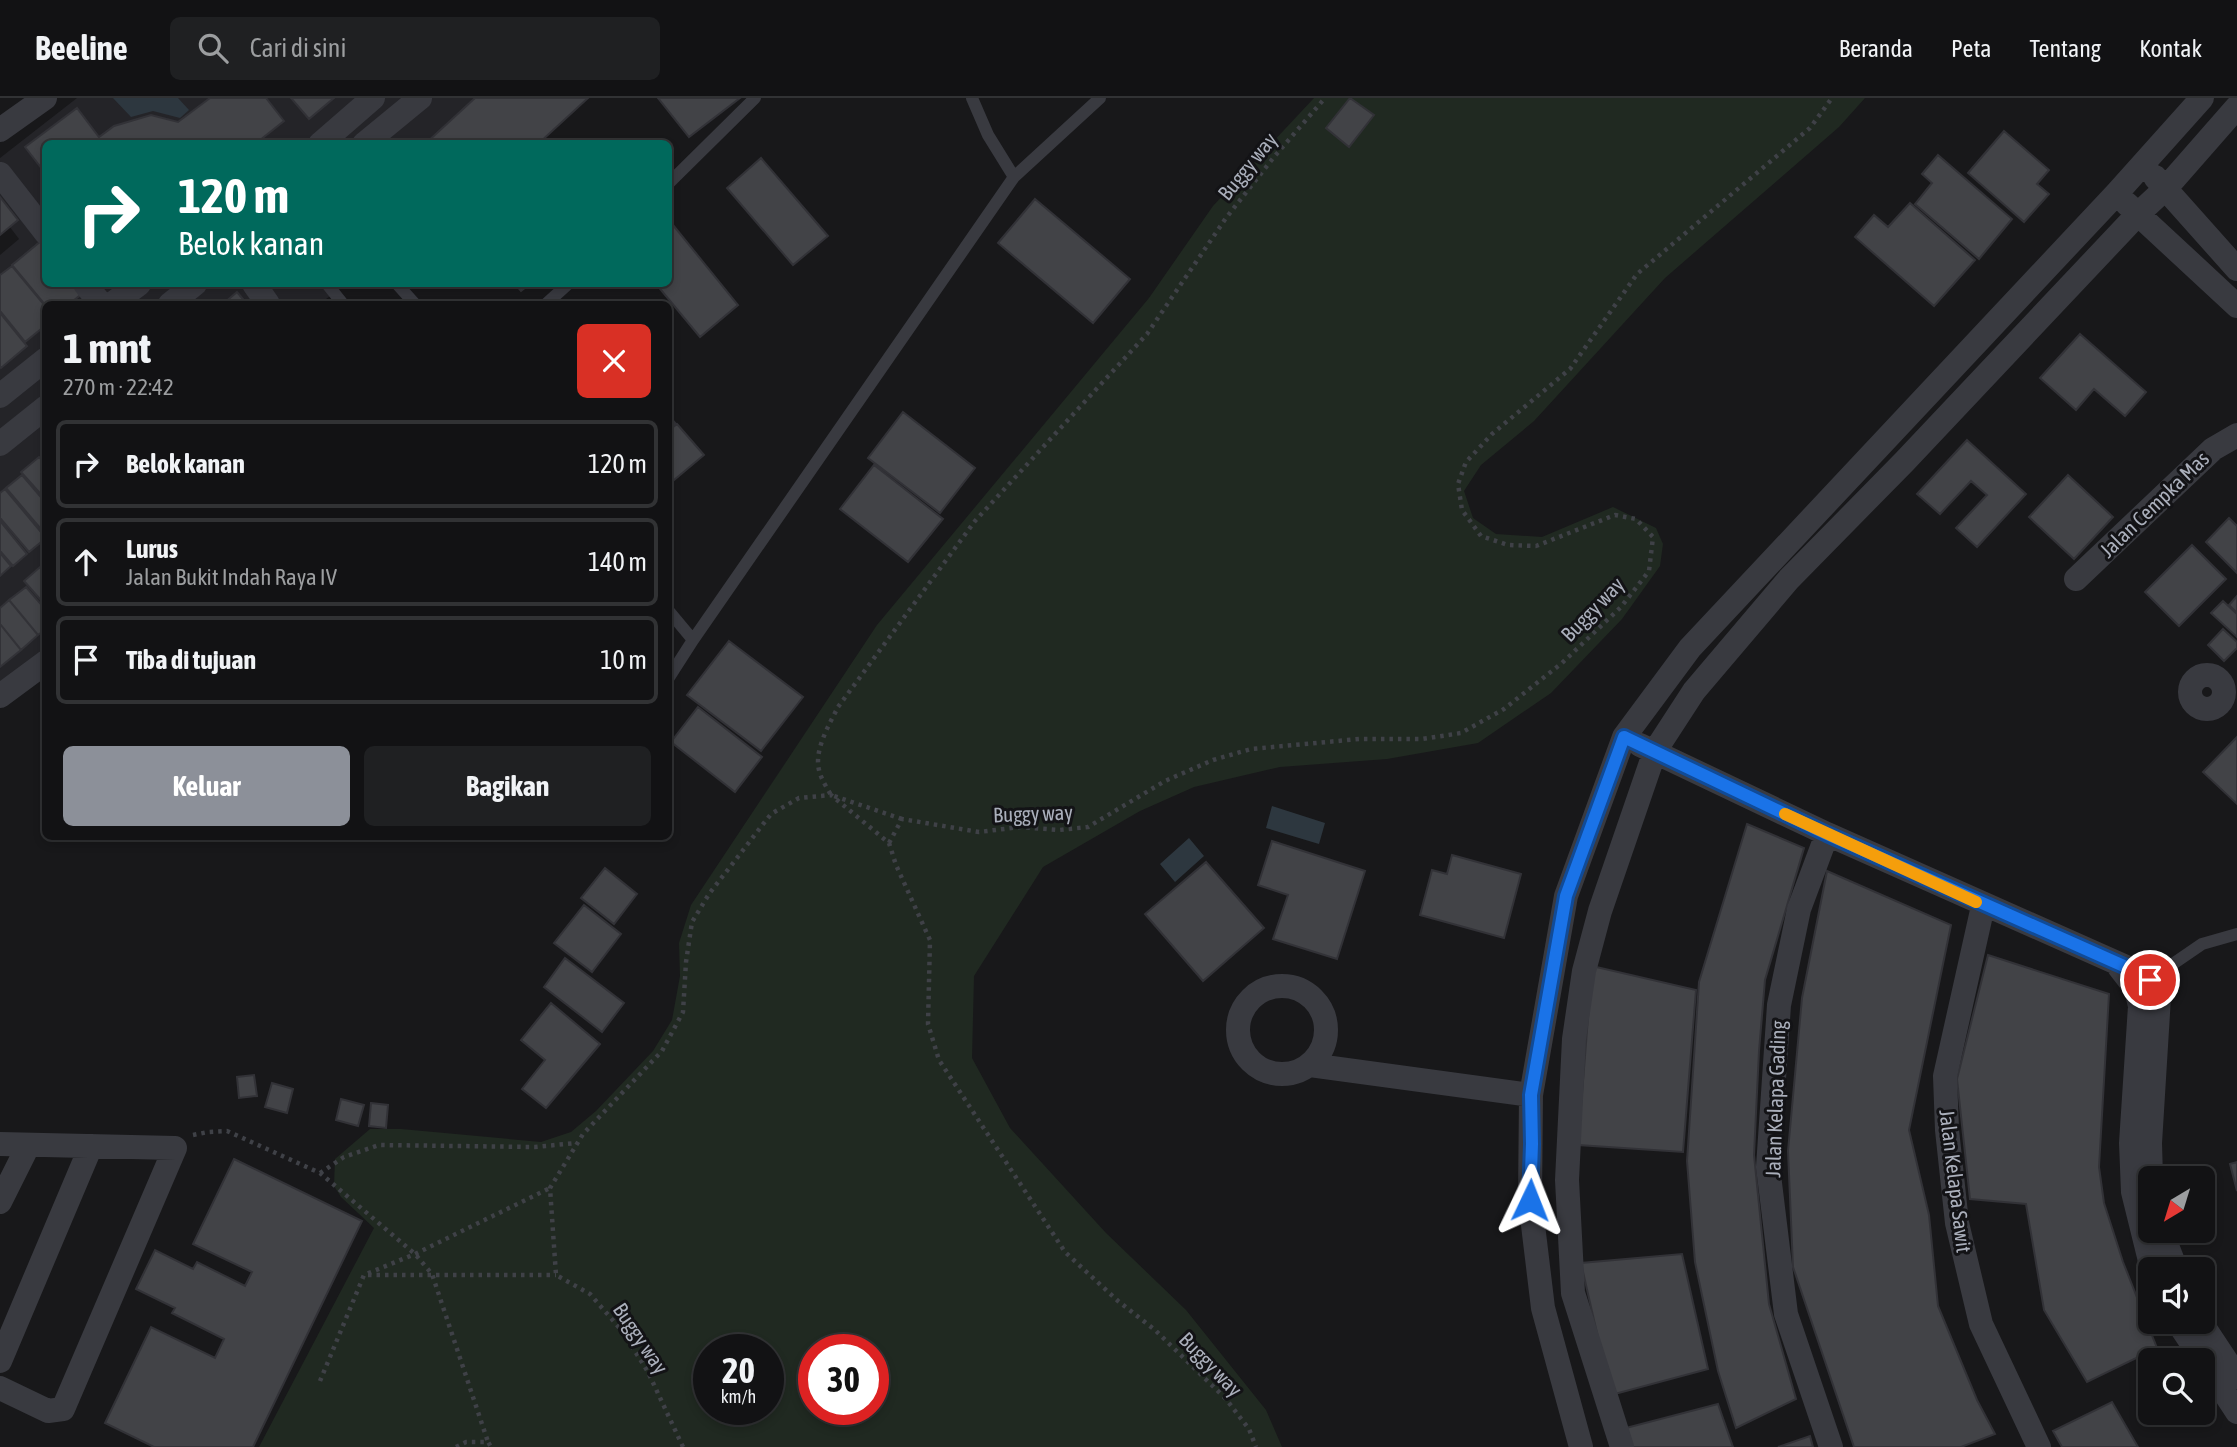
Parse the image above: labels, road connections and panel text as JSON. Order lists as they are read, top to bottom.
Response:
{
  "streets": {
    "street": ["Jalan Cempka Mas", "Jalan Kelapa Gading", "Jalan Kelapa Sawit"],
    "path": ["Buggy way"]
  },
  "north": "bottom left",
  "page": {
    "header": "Beeline",
    "search": "Cari di sini",
    "nav": [
      "Beranda",
      "Peta",
      "Tentang",
      "Kontak"
    ],
    "turn": ["120 m", "Belok kanan"],
    "heading": ["1 mnt", "270 m · 22:42"],
    "list": [
      {
        "name": "Belok kanan",
        "value": "120 m"
      },
      {
        "name": "Lurus",
        "note": "Jalan Bukit Indah Raya IV",
        "value": "140 m"
      },
      {
        "name": "Tiba di tujuan",
        "value": "10 m"
      }
    ],
    "buttons": ["Keluar", "Bagikan"],
    "speed": "20 km/h",
    "limit": "30"
  }
}
